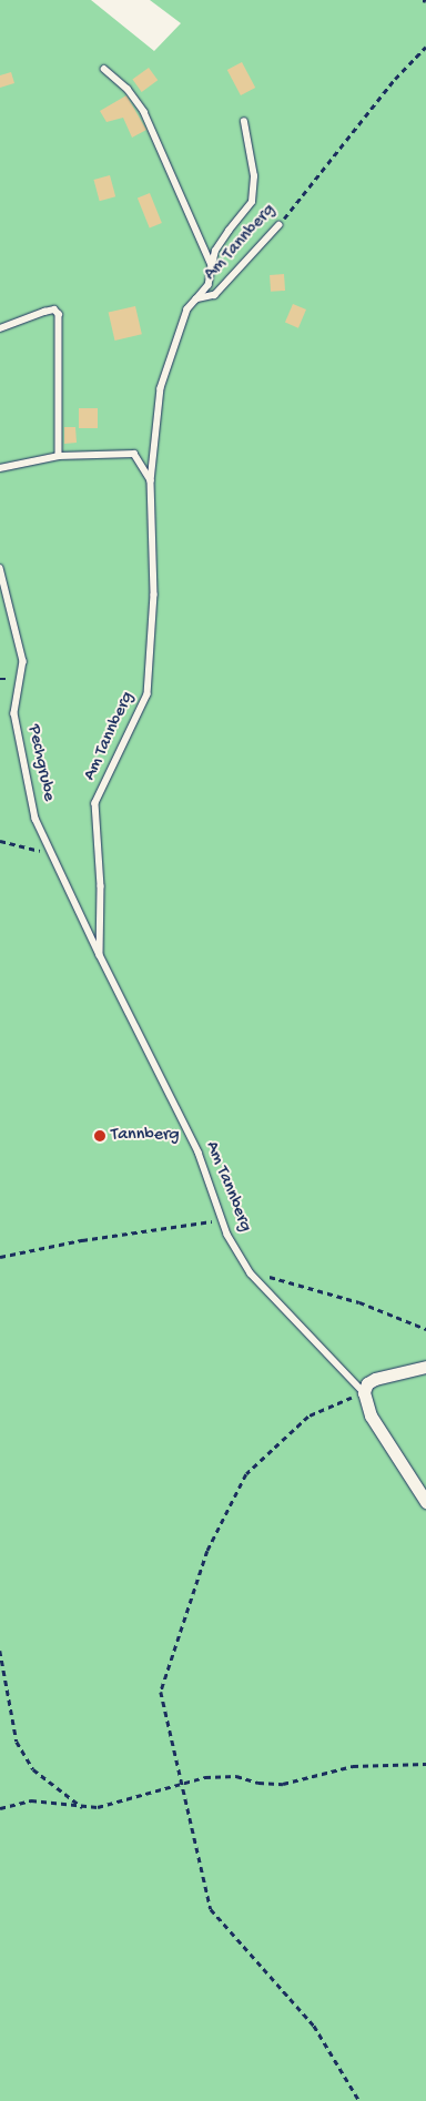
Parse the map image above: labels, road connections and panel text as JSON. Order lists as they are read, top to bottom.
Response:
{
  "streets": {
    "lane": ["Am Tannberg", "Pechgrube"]
  },
  "crossings": [
    ["Am Tannberg", "Pechgrube"]
  ],
  "places": ["Tannberg"]
}
